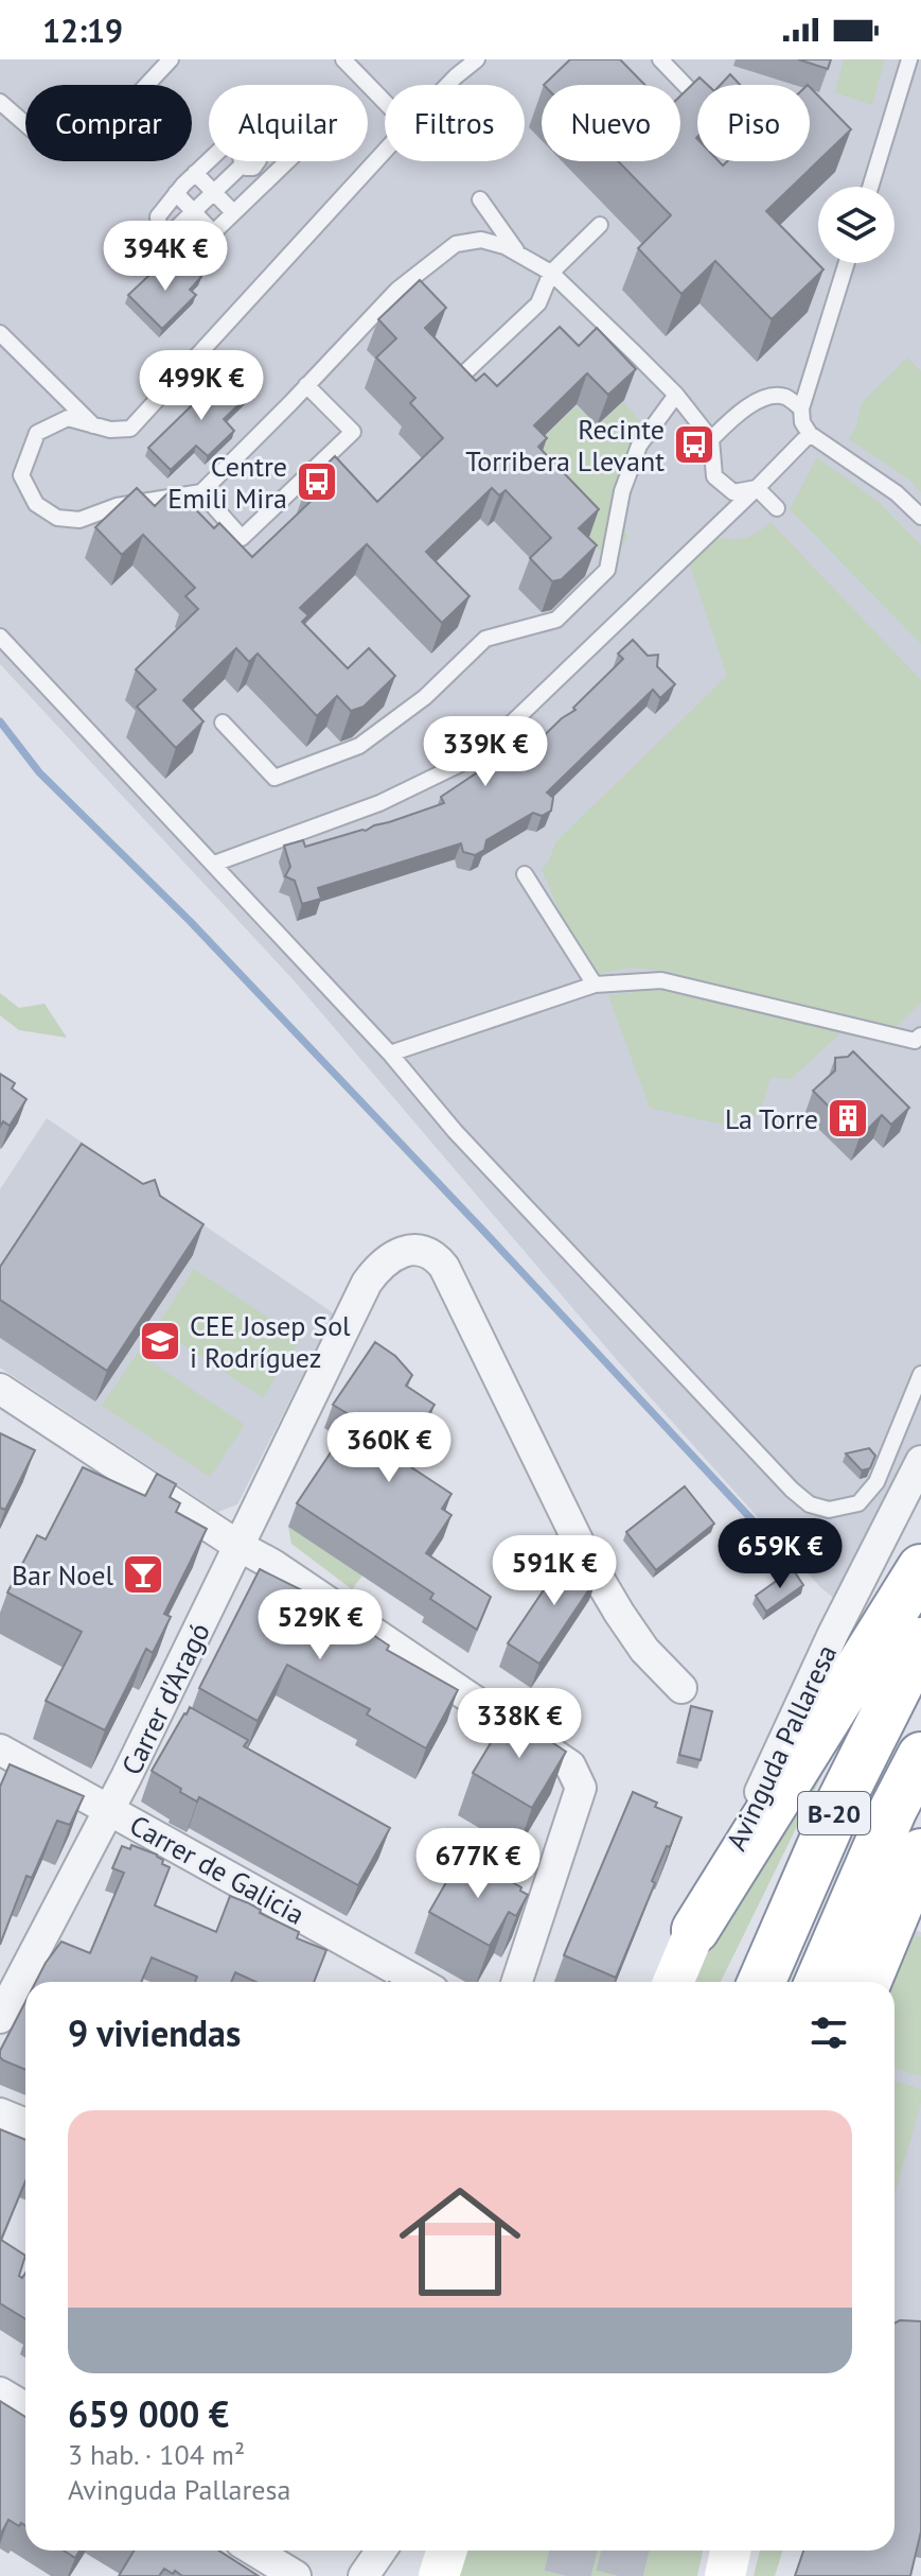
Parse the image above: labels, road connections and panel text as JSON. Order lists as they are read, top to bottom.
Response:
{
  "streets": {
    "highway": ["B-20"],
    "street": ["Carrer d'Aragó", "Avinguda Pallaresa", "Carrer de Galicia"]
  },
  "crossings": [
    ["Carrer d'Aragó", "Carrer de Galicia"]
  ],
  "places": {
    "bus stop": ["Recinte Torribera Llevant", "Centre Emili Mira"],
    "building": ["La Torre"],
    "school or university": ["CEE Josep Sol i Rodríguez"],
    "bar": ["Bar Noel"]
  },
  "page": {
    "status": "12:19",
    "chip": [
      "Comprar",
      "Alquilar",
      "Filtros",
      "Nuevo",
      "Piso"
    ],
    "price": [
      "394K €",
      "499K €",
      "339K €",
      "360K €",
      "659K €",
      "591K €",
      "529K €",
      "338K €",
      "677K €"
    ],
    "heading": "9 viviendas",
    "list": [
      {
        "name": "659 000 €",
        "note": "3 hab. · 104 m² · Avinguda Pallaresa"
      }
    ]
  }
}
